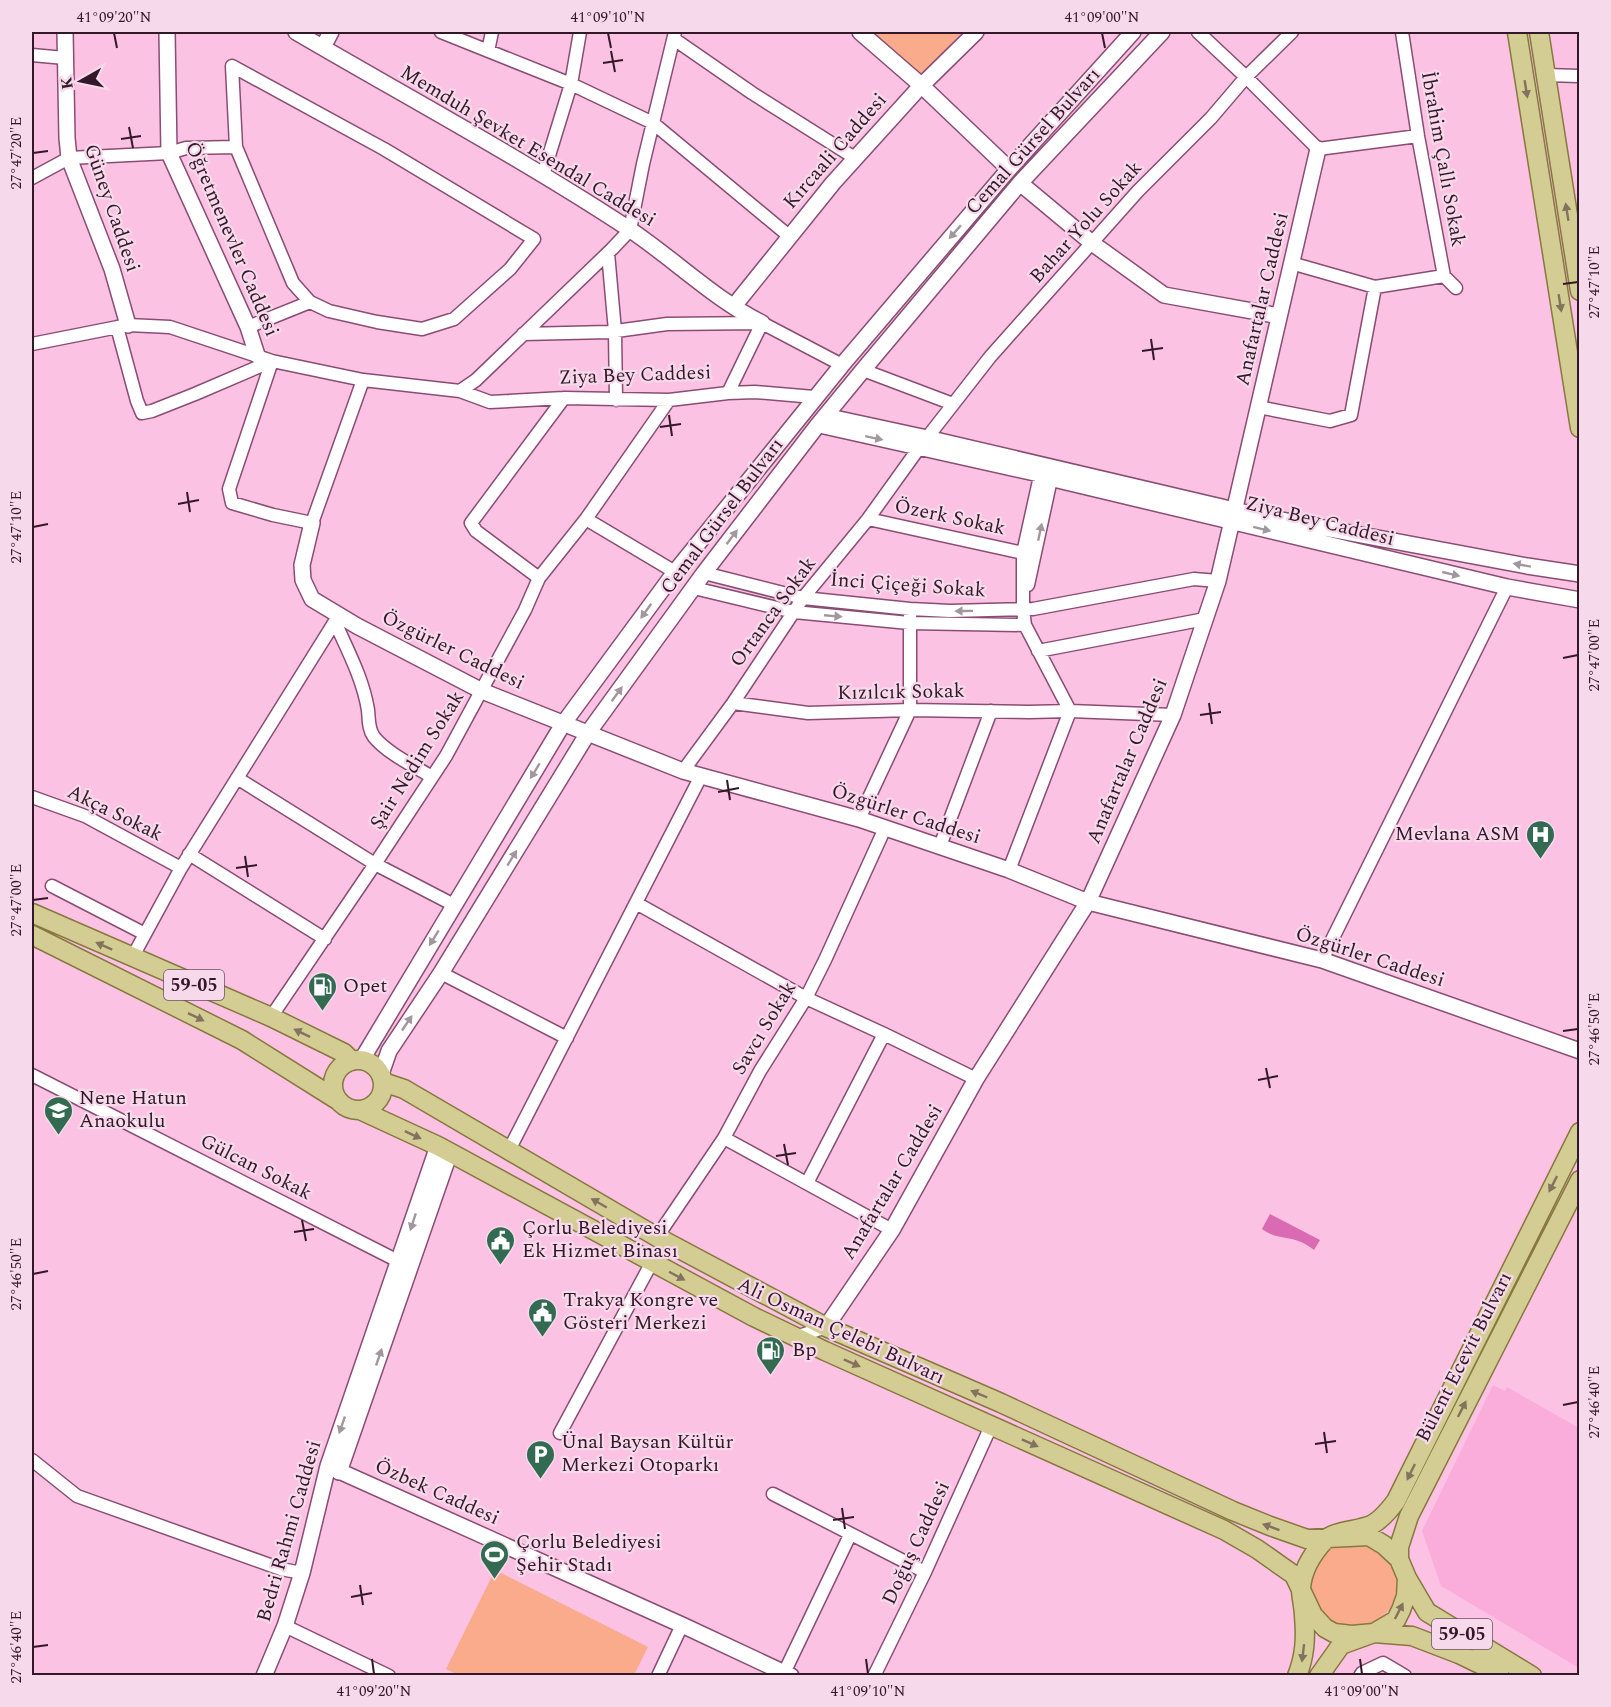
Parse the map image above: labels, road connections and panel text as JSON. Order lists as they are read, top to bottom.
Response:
{
  "streets": {
    "main road": ["59-05", "Ali Osman Çelebi Bulvarı", "Bülent Ecevit Bulvarı"],
    "street": [
      "Cemal Gürsel Bulvarı",
      "Memduh Şevket Esendal Caddesi",
      "Kırcaali Caddesi",
      "İbrahim Çallı Sokak",
      "Güney Caddesi",
      "Bahar Yolu Sokak",
      "Öğretmenevler Caddesi",
      "Anafartalar Caddesi",
      "Ziya Bey Caddesi",
      "Özerk Sokak",
      "İnci Çiçeği Sokak",
      "Ortanca Sokak",
      "Özgürler Caddesi",
      "Kızılcık Sokak",
      "Şair Nedim Sokak",
      "Akça Sokak",
      "Savcı Sokak",
      "Gülcan Sokak",
      "Özbek Caddesi",
      "Bedri Rahmi Caddesi",
      "Doğuş Caddesi"
    ]
  },
  "crossings": [
    ["Cemal Gürsel Bulvarı", "Ziya Bey Caddesi"],
    ["Cemal Gürsel Bulvarı", "İnci Çiçeği Sokak"],
    ["Cemal Gürsel Bulvarı", "Özgürler Caddesi"],
    ["Cemal Gürsel Bulvarı", "59-05"],
    ["Cemal Gürsel Bulvarı", "Ali Osman Çelebi Bulvarı"],
    ["Memduh Şevket Esendal Caddesi", "Kırcaali Caddesi"],
    ["Güney Caddesi", "Ziya Bey Caddesi"],
    ["Bahar Yolu Sokak", "Ziya Bey Caddesi"],
    ["Bahar Yolu Sokak", "Ortanca Sokak"],
    ["Öğretmenevler Caddesi", "Ziya Bey Caddesi"],
    ["Anafartalar Caddesi", "Ziya Bey Caddesi"],
    ["Anafartalar Caddesi", "İnci Çiçeği Sokak"],
    ["Anafartalar Caddesi", "Özgürler Caddesi"],
    ["Anafartalar Caddesi", "Kızılcık Sokak"],
    ["Anafartalar Caddesi", "Ali Osman Çelebi Bulvarı"],
    ["Ziya Bey Caddesi", "Ortanca Sokak"],
    ["Ziya Bey Caddesi", "Şair Nedim Sokak"],
    ["Özerk Sokak", "Ortanca Sokak"],
    ["İnci Çiçeği Sokak", "Ortanca Sokak"],
    ["Ortanca Sokak", "Özgürler Caddesi"],
    ["Ortanca Sokak", "Kızılcık Sokak"],
    ["Özgürler Caddesi", "Şair Nedim Sokak"],
    ["Özgürler Caddesi", "Savcı Sokak"],
    ["Şair Nedim Sokak", "59-05"],
    ["59-05", "Ali Osman Çelebi Bulvarı"],
    ["59-05", "Bülent Ecevit Bulvarı"],
    ["Savcı Sokak", "Ali Osman Çelebi Bulvarı"],
    ["Gülcan Sokak", "Bedri Rahmi Caddesi"],
    ["Ali Osman Çelebi Bulvarı", "Bülent Ecevit Bulvarı"],
    ["Ali Osman Çelebi Bulvarı", "Bedri Rahmi Caddesi"],
    ["Ali Osman Çelebi Bulvarı", "Doğuş Caddesi"],
    ["Özbek Caddesi", "Bedri Rahmi Caddesi"]
  ],
  "places": {
    "hospital": ["Mevlana ASM"],
    "fuel station": ["Opet", "Bp"],
    "school or university": ["Nene Hatun Anaokulu"],
    "public building": ["Çorlu Belediyesi Ek Hizmet Binası", "Trakya Kongre ve Gösteri Merkezi"],
    "parking": ["Ünal Baysan Kültür Merkezi Otoparkı"],
    "sports": ["Çorlu Belediyesi Şehir Stadı"]
  },
  "north": "left",
  "coordinates": [
    "41°09'20\"N",
    "41°09'10\"N",
    "41°09'00\"N",
    "27°47'20\"E",
    "27°47'10\"E",
    "27°47'00\"E",
    "27°46'50\"E",
    "27°46'40\"E"
  ]
}
